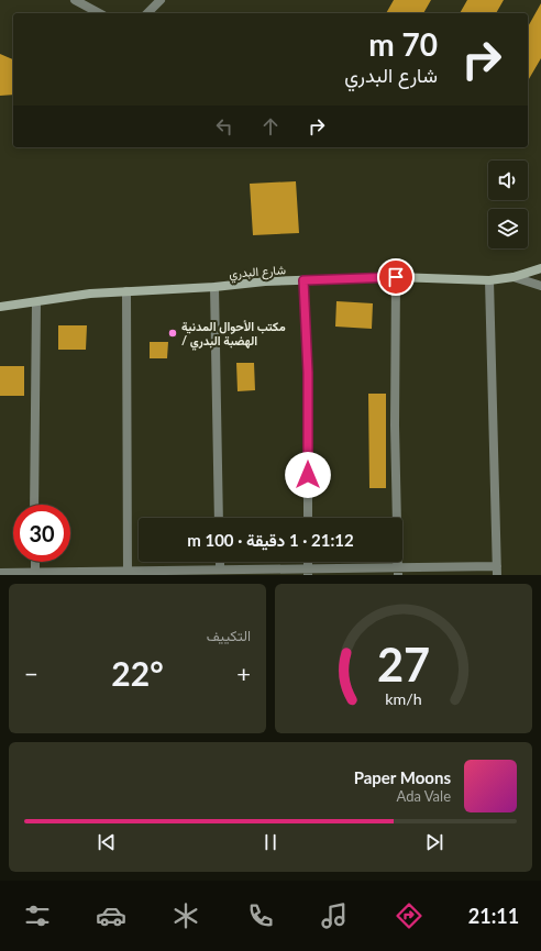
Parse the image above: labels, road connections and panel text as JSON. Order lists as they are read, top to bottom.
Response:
{
  "streets": {
    "street": ["شارع البدري"]
  },
  "places": ["مكتب الأحوال المدنية / الهضبة البدري"],
  "page": {
    "turn": ["70 m", "شارع البدري"],
    "limit": "30",
    "trip": "21:12 · 1 دقيقة · 100 m",
    "tile": "التكييف",
    "heat": ["−", "22°", "+"],
    "song": ["Paper Moons", "Ada Vale"],
    "tabs": "21:11",
    "gauge": ["27", "km/h"]
  }
}
